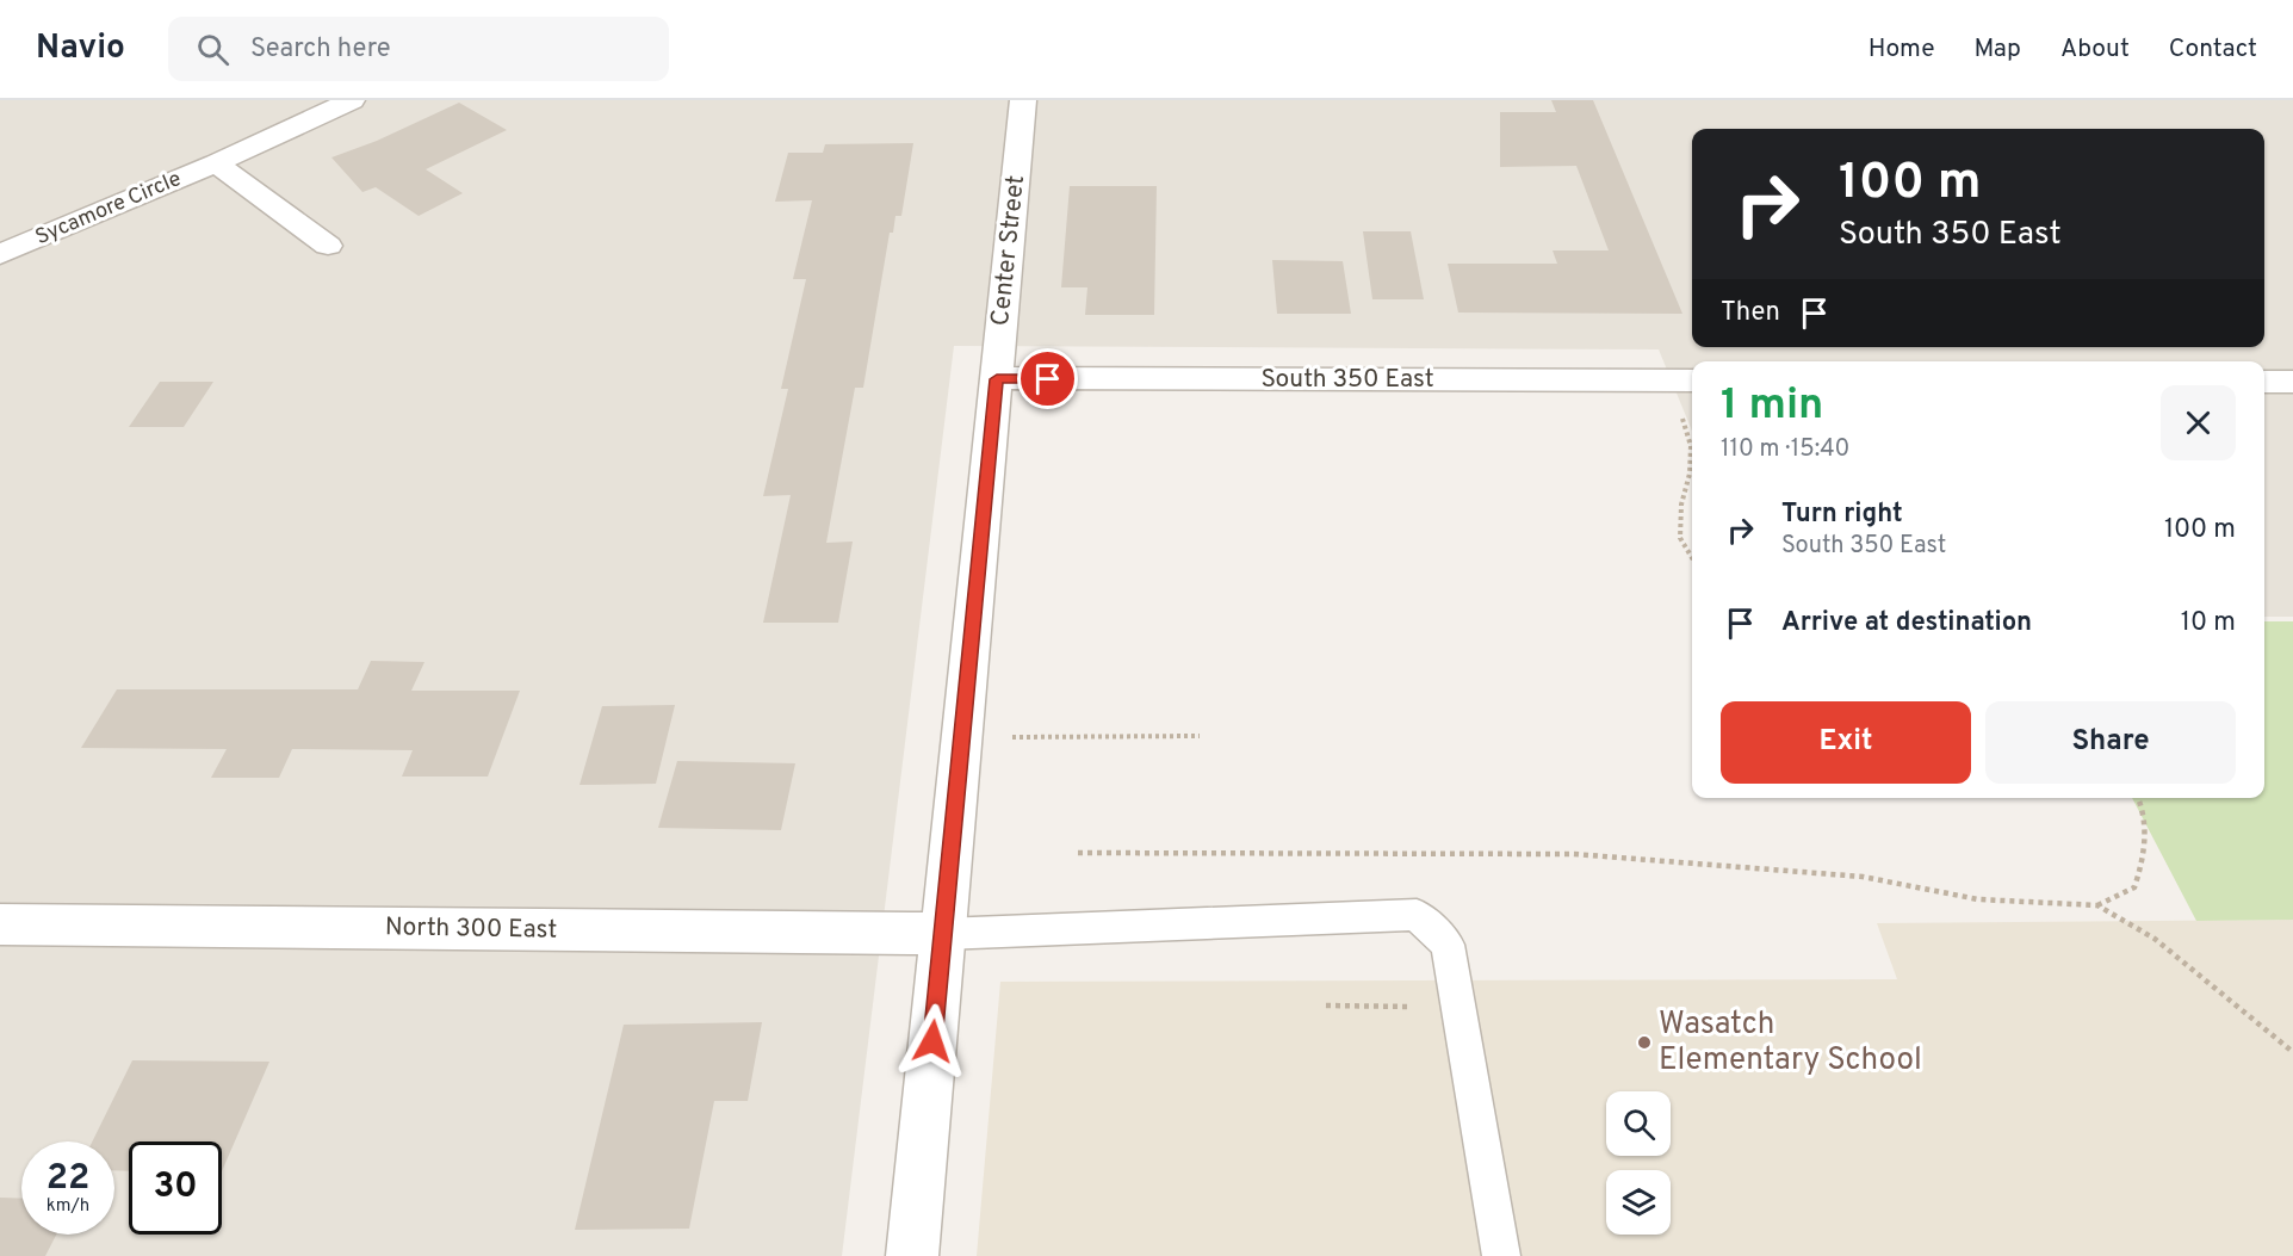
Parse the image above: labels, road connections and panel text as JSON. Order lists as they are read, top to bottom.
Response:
{
  "streets": {
    "street": [
      "Sycamore Circle",
      "Center Street",
      "South 350 East",
      "North 300 East"
    ]
  },
  "crossings": [
    ["Center Street", "South 350 East"],
    ["Center Street", "North 300 East"]
  ],
  "places": ["Wasatch Elementary School"],
  "page": {
    "header": "Navio",
    "search": "Search here",
    "nav": [
      "Home",
      "Map",
      "About",
      "Contact"
    ],
    "turn": ["100 m", "South 350 East"],
    "then": "Then",
    "heading": ["1 min", "110 m · 15:40"],
    "list": [
      {
        "name": "Turn right",
        "note": "South 350 East",
        "value": "100 m"
      },
      {
        "name": "Arrive at destination",
        "value": "10 m"
      }
    ],
    "buttons": ["Exit", "Share"],
    "speed": "22 km/h",
    "limit": "30"
  }
}
